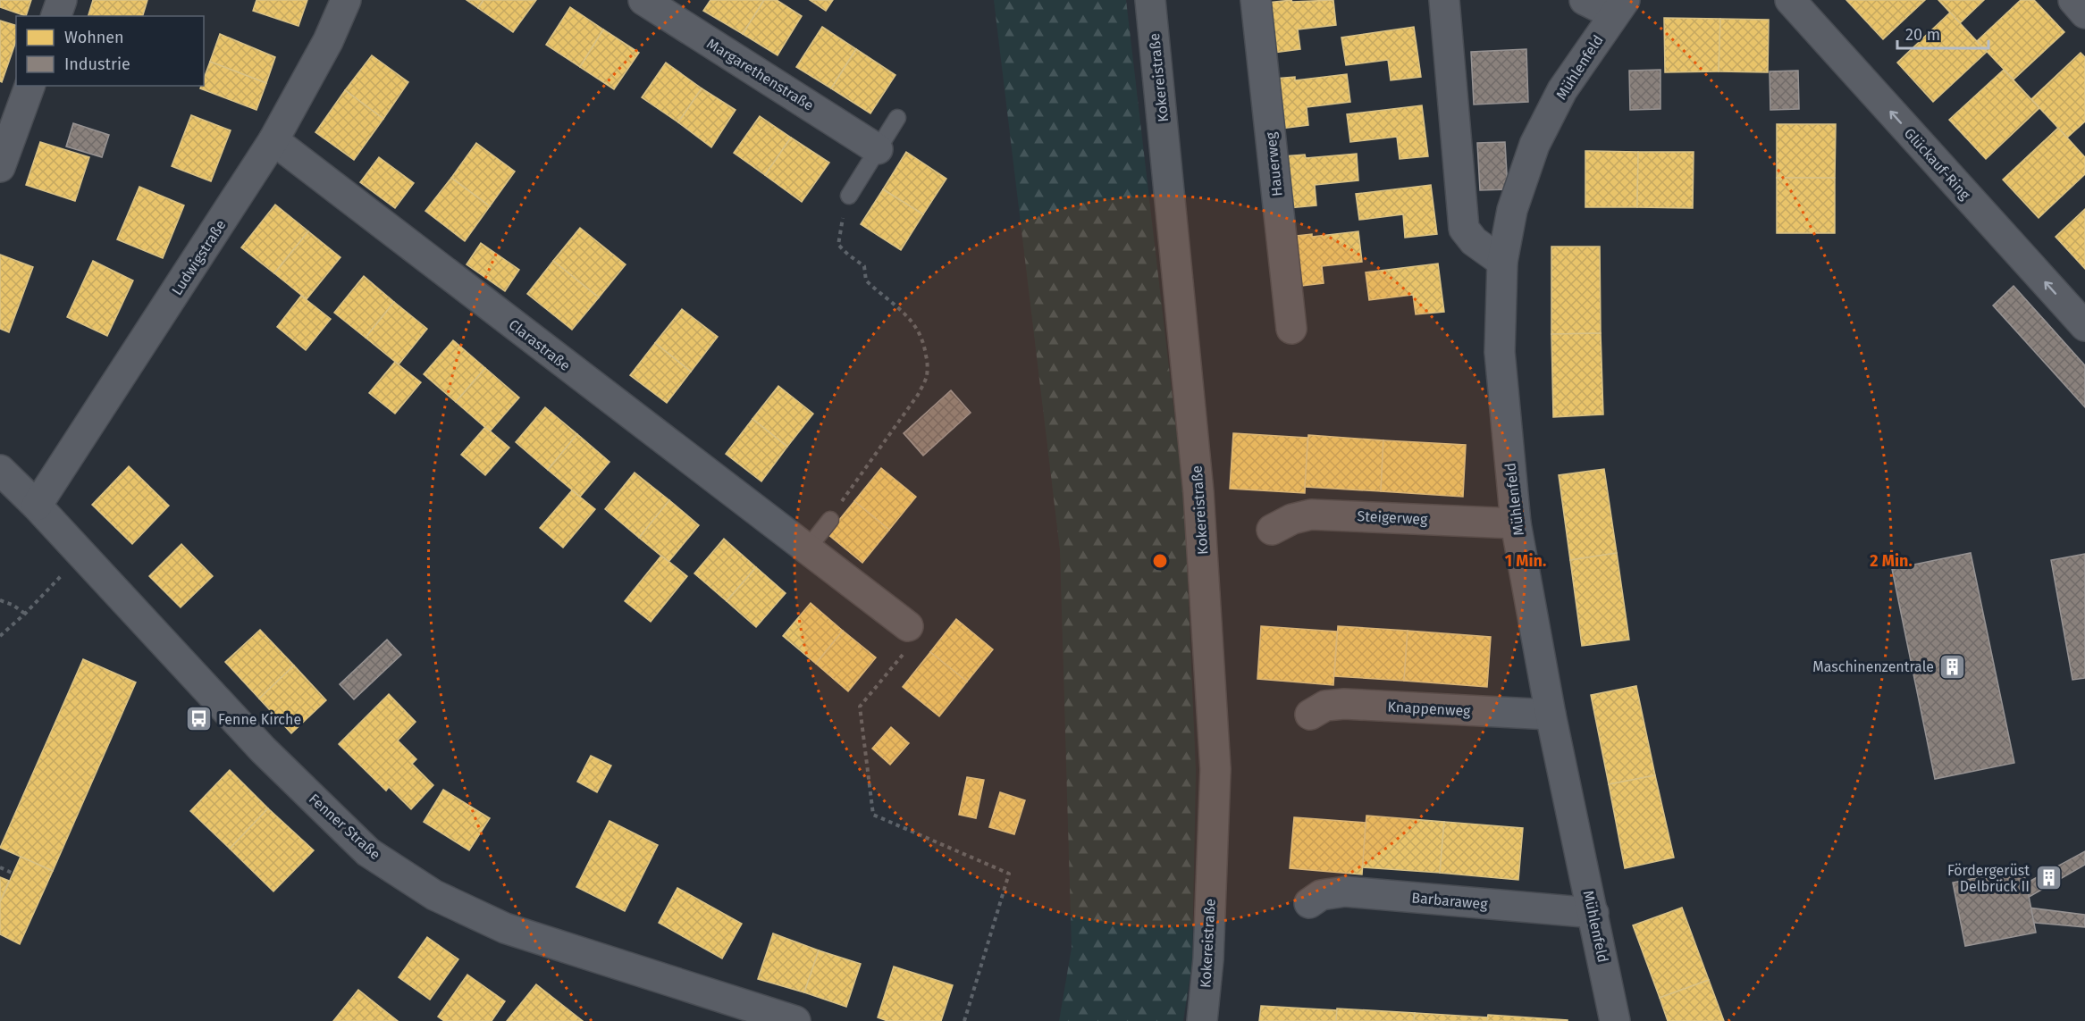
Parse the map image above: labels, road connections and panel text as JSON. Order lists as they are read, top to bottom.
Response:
{
  "streets": {
    "main road": ["Kokereistraße"],
    "street": [
      "Mühlenfeld",
      "Margarethenstraße",
      "Glückauf-Ring",
      "Hauerweg",
      "Ludwigstraße",
      "Clarastraße",
      "Steigerweg",
      "Knappenweg",
      "Fenner Straße",
      "Barbaraweg"
    ]
  },
  "crossings": [
    ["Mühlenfeld", "Steigerweg"],
    ["Mühlenfeld", "Knappenweg"],
    ["Mühlenfeld", "Barbaraweg"],
    ["Ludwigstraße", "Clarastraße"],
    ["Ludwigstraße", "Fenner Straße"]
  ],
  "one_way": ["Glückauf-Ring"],
  "places": {
    "building": ["Maschinenzentrale", "Fördergerüst Delbrück II"],
    "bus stop": ["Fenne Kirche"]
  },
  "legend": ["Wohnen", "Industrie"],
  "scale_bar": "20 m",
  "rings": ["1 Min.", "2 Min."]
}
